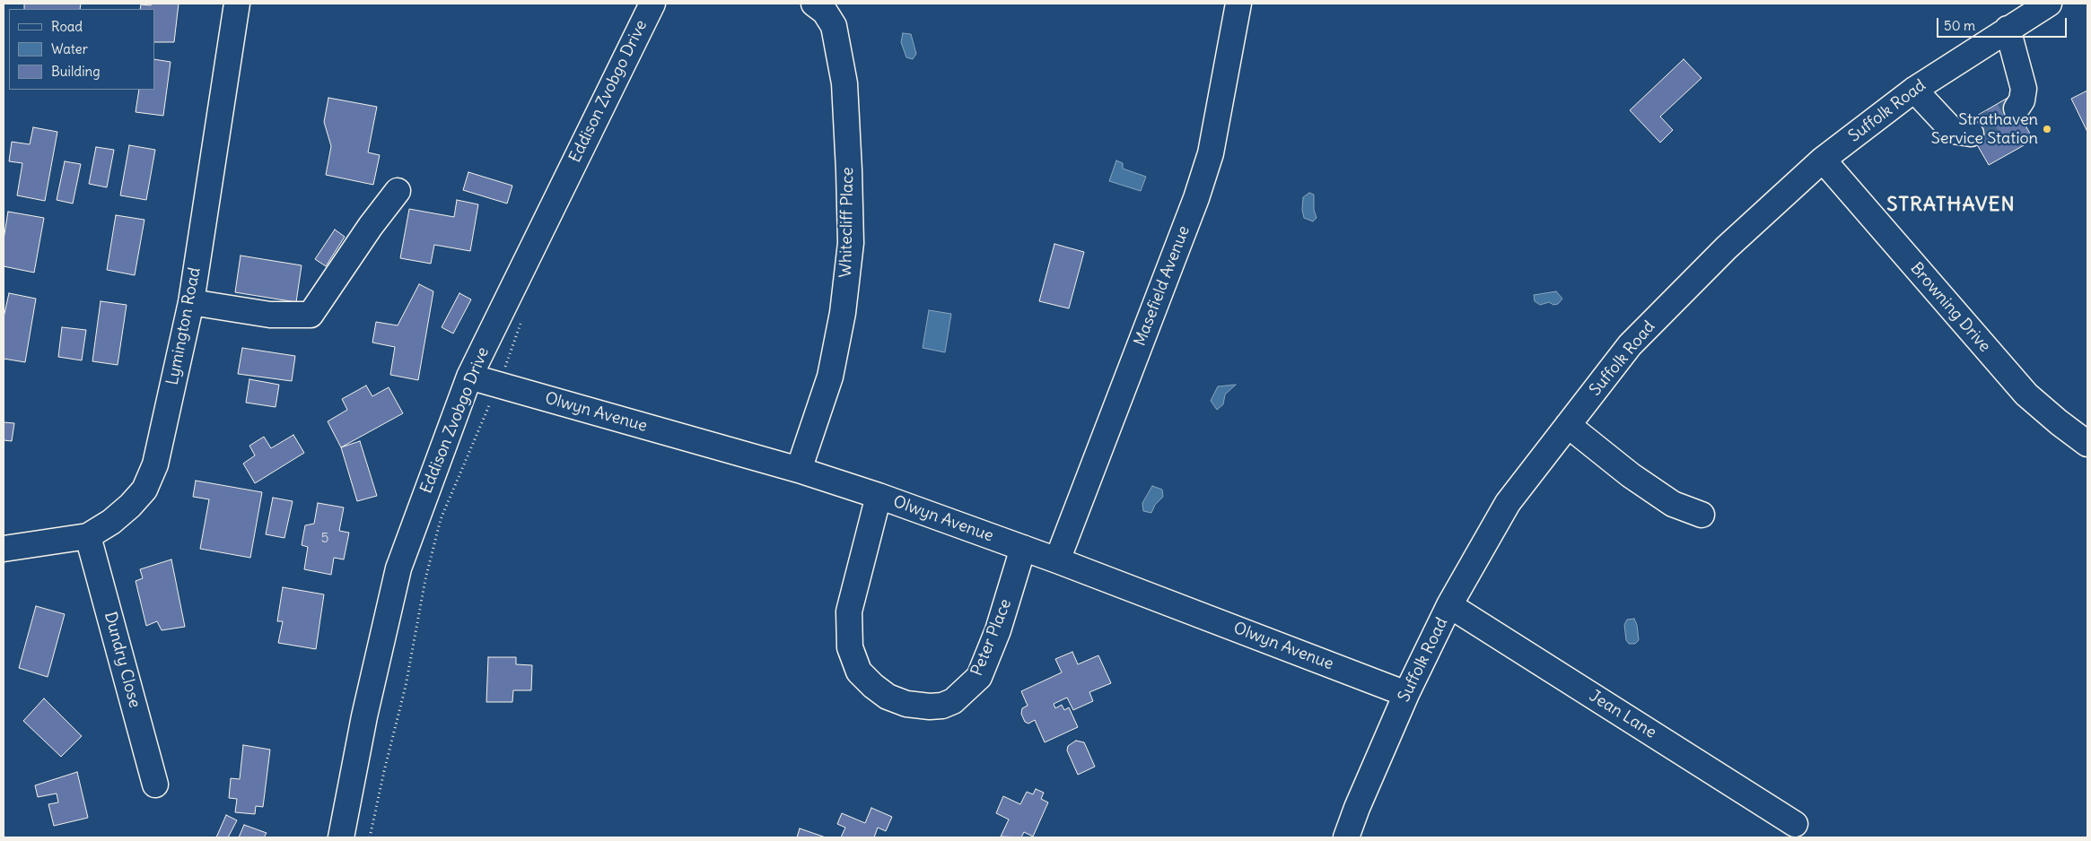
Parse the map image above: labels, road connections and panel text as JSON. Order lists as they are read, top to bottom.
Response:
{
  "streets": {
    "street": [
      "Eddison Zvobgo Drive",
      "Suffolk Road",
      "Whitecliff Place",
      "Masefield Avenue",
      "Browning Drive",
      "Lymington Road",
      "Olwyn Avenue",
      "Peter Place",
      "Dundry Close",
      "Jean Lane"
    ]
  },
  "crossings": [
    ["Eddison Zvobgo Drive", "Olwyn Avenue"],
    ["Suffolk Road", "Browning Drive"],
    ["Suffolk Road", "Olwyn Avenue"],
    ["Suffolk Road", "Jean Lane"],
    ["Whitecliff Place", "Olwyn Avenue"],
    ["Masefield Avenue", "Olwyn Avenue"],
    ["Lymington Road", "Dundry Close"],
    ["Olwyn Avenue", "Peter Place"]
  ],
  "districts": ["STRATHAVEN"],
  "places": ["Strathaven Service Station"],
  "house_numbers": ["5"],
  "legend": ["Road", "Water", "Building"],
  "scale_bar": "50 m"
}
